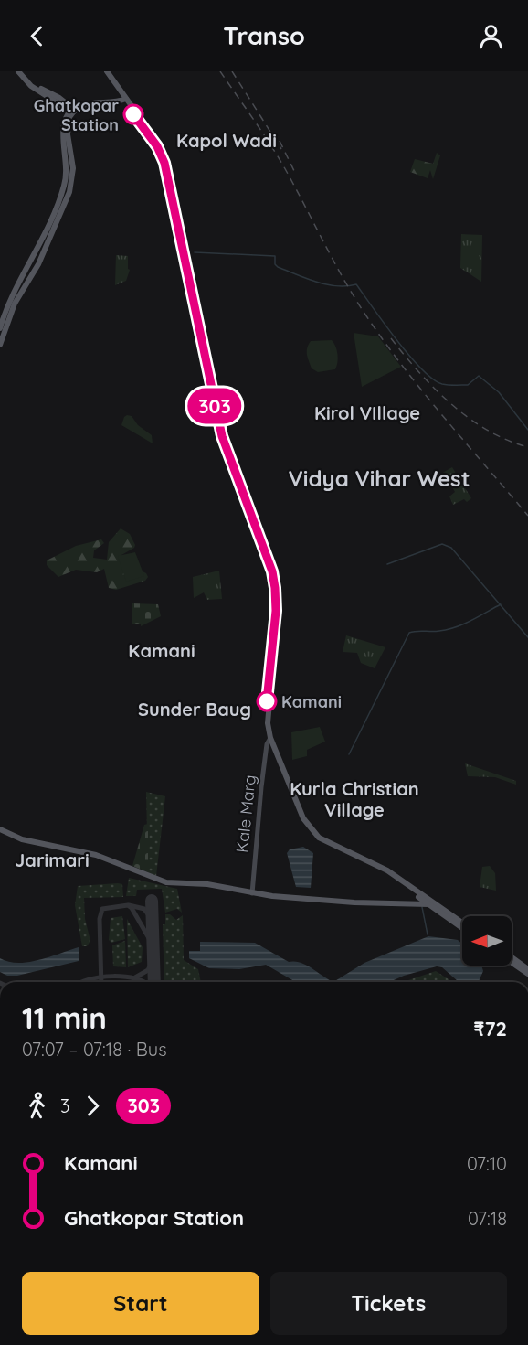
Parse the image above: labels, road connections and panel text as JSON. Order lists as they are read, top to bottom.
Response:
{
  "streets": {
    "main road": ["Kale Marg"]
  },
  "districts": [
    "Kapol Wadi",
    "Kirol VIllage",
    "Vidya Vihar West",
    "Kamani",
    "Sunder Baug",
    "Kurla Christian Village",
    "Jarimari"
  ],
  "places": ["Ghatkopar Station", "Kamani"],
  "lines": ["bus line 303"],
  "north": "left",
  "page": {
    "header": "Transo",
    "on_map": "303",
    "heading": ["11 min", "07:07 – 07:18 · Bus", "₹72"],
    "legs": ["3", "303"],
    "list": [
      {
        "name": "Kamani",
        "value": "07:10"
      },
      {
        "name": "Ghatkopar Station",
        "value": "07:18"
      }
    ],
    "buttons": ["Start", "Tickets"]
  }
}
